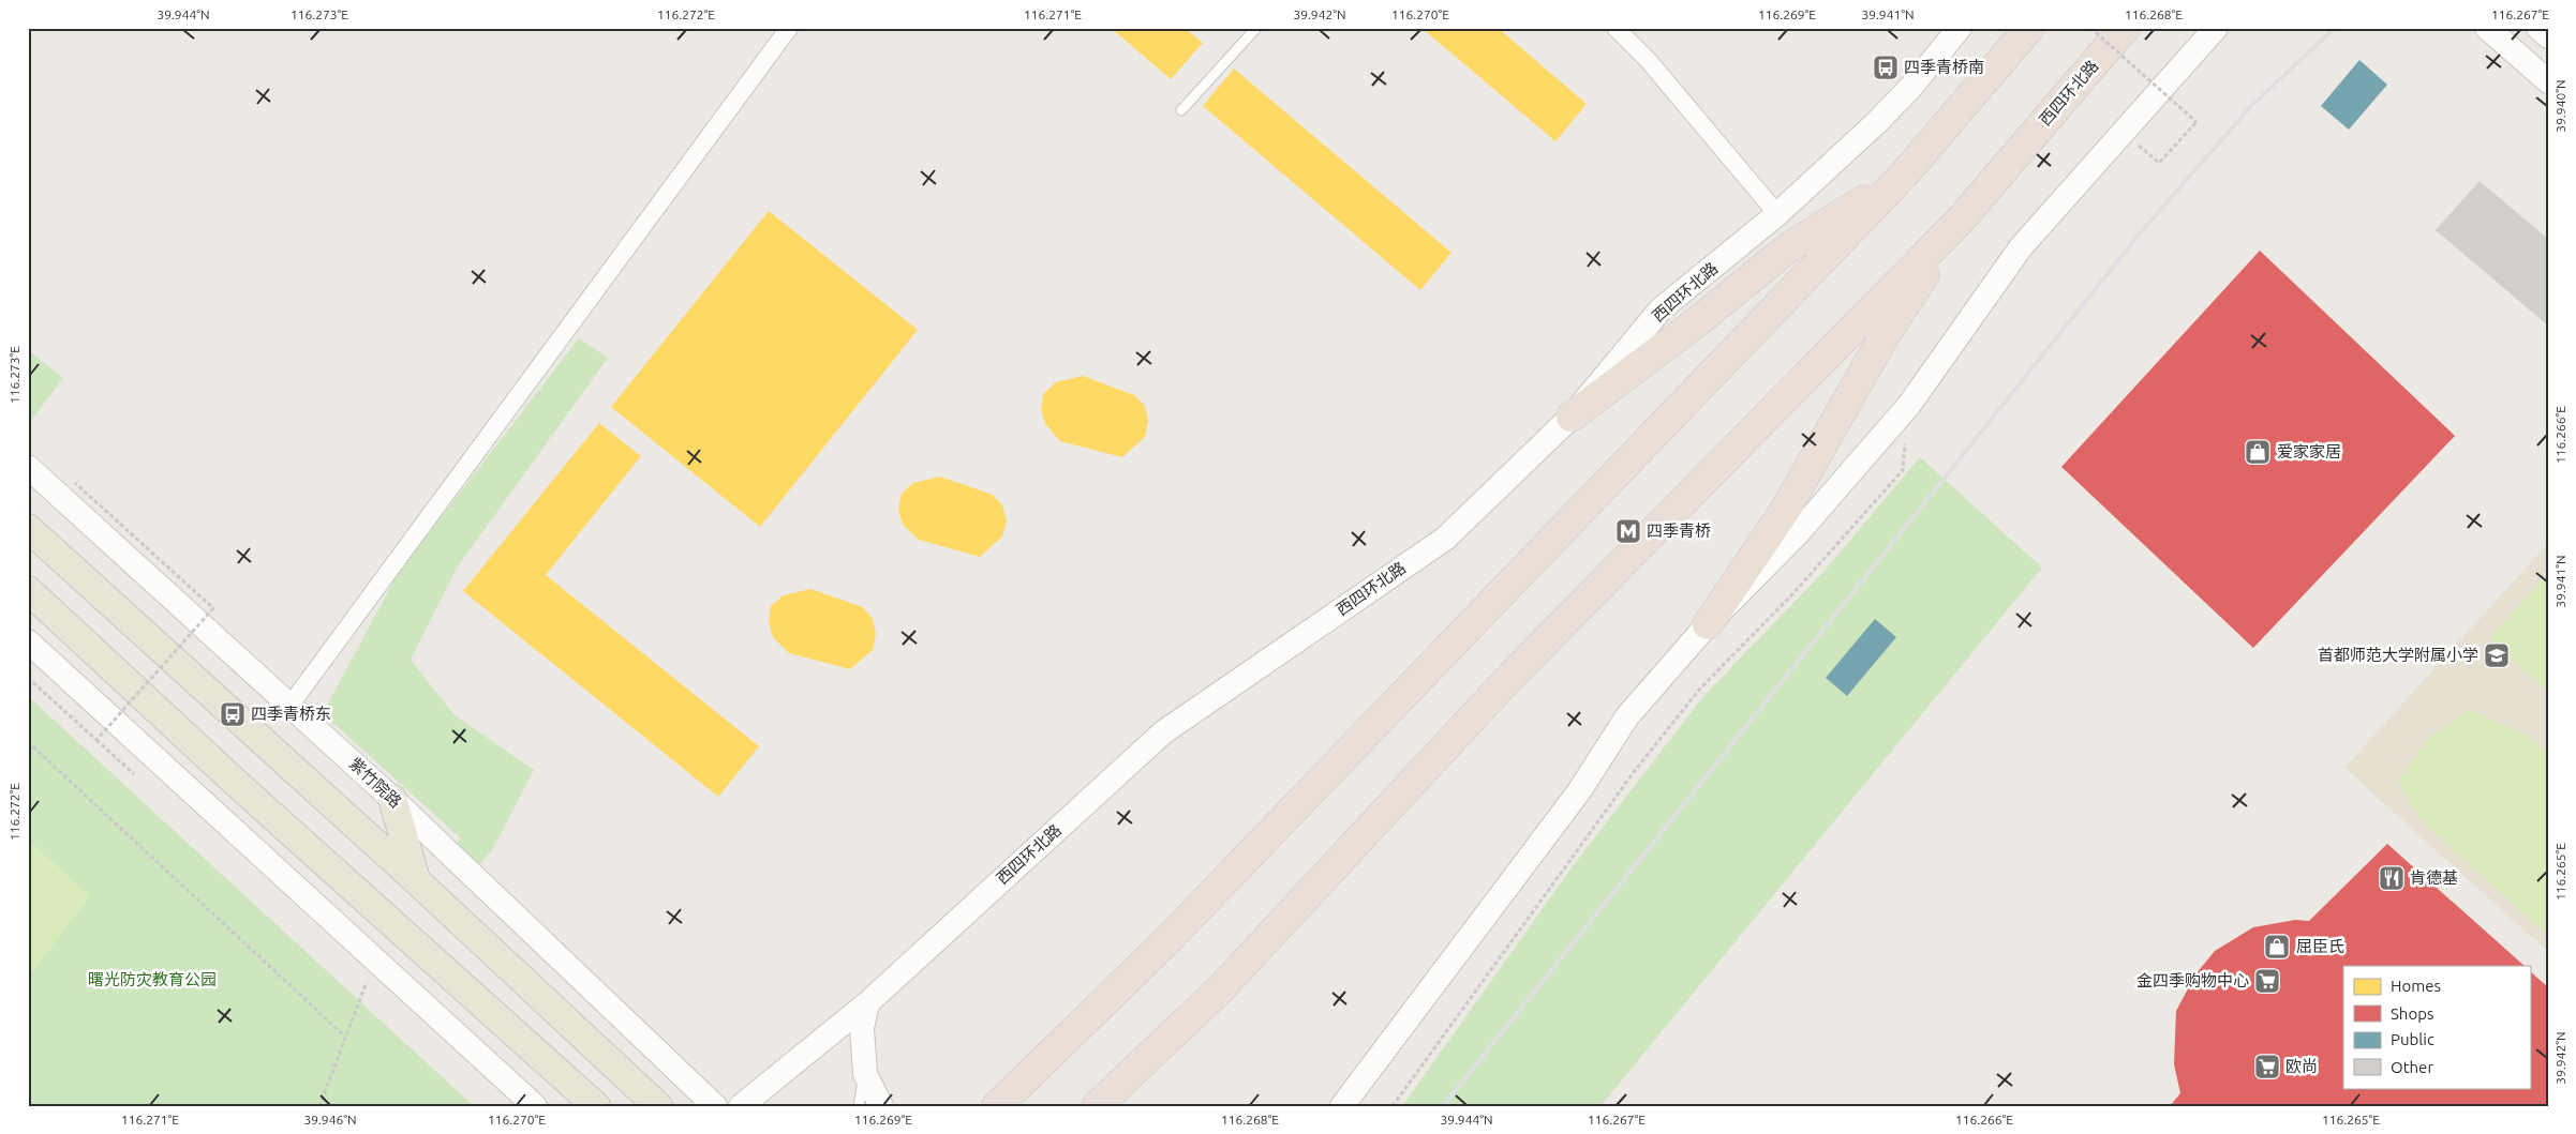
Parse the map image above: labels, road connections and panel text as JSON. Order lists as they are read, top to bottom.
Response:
{
  "streets": {
    "highway": ["西四环北路"],
    "street": ["紫竹院路"]
  },
  "parks": ["曙光防灾教育公园"],
  "places": {
    "bus stop": ["四季青桥南", "四季青桥东"],
    "shop": ["爱家家居", "屈臣氏"],
    "metro station": ["四季青桥"],
    "school or university": ["首都师范大学附属小学"],
    "restaurant": ["肯德基"],
    "supermarket": ["金四季购物中心", "欧尚"]
  },
  "legend": [
    "Homes",
    "Shops",
    "Public",
    "Other"
  ],
  "coordinates": [
    "39.944°N",
    "116.273°E",
    "116.272°E",
    "116.271°E",
    "39.942°N",
    "116.270°E",
    "116.269°E",
    "39.941°N",
    "116.268°E",
    "116.267°E",
    "39.940°N",
    "116.266°E",
    "116.265°E",
    "39.946°N"
  ]
}
